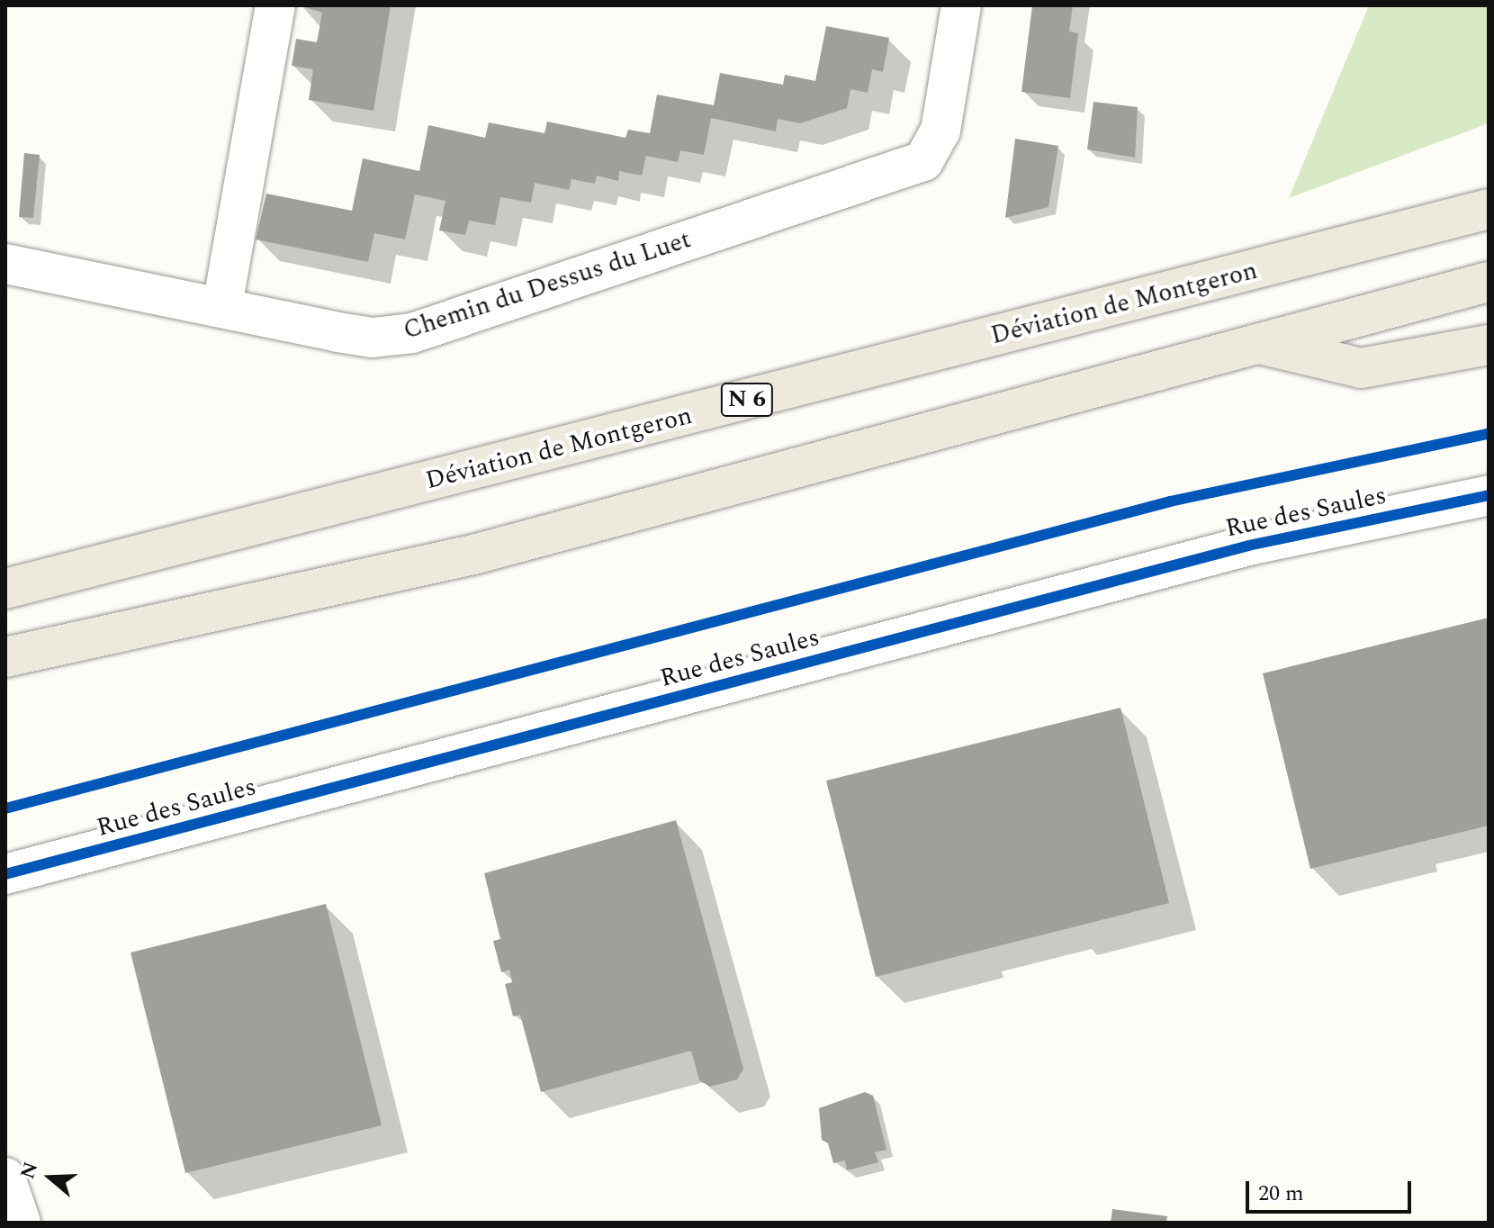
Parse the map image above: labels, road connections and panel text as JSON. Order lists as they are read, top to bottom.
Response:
{
  "streets": {
    "main road": ["Déviation de Montgeron", "N 6"],
    "street": ["Chemin du Dessus du Luet", "Rue des Saules"]
  },
  "scale_bar": "20 m",
  "north": "left"
}
